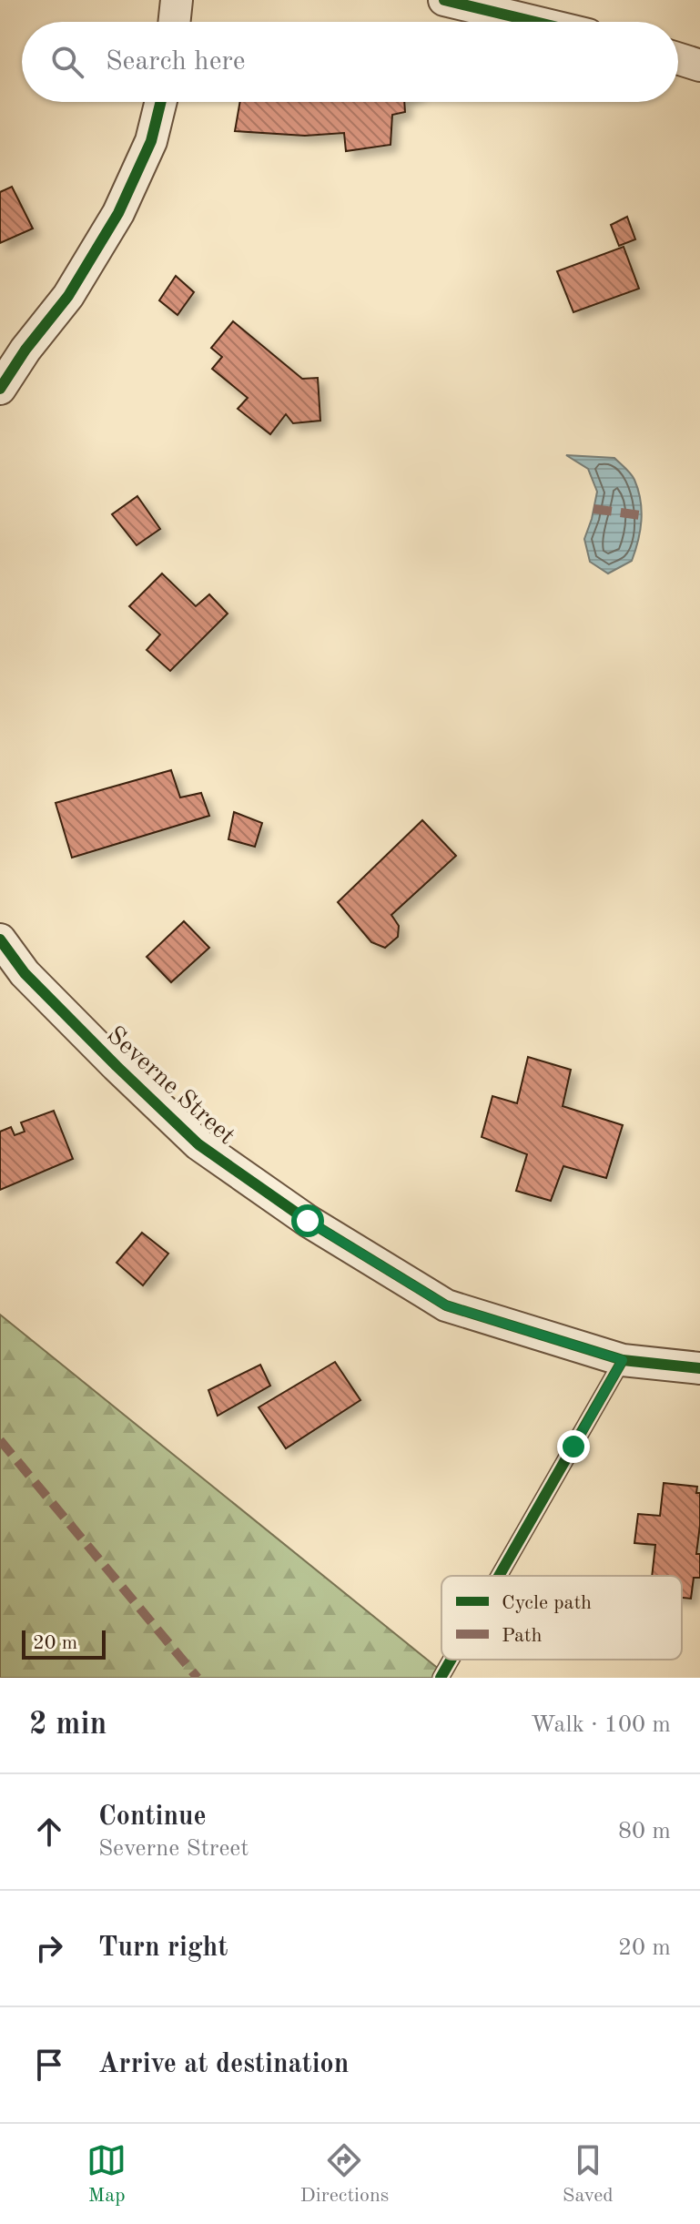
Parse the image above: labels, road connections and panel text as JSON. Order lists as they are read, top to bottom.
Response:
{
  "streets": {
    "street": ["Severne Street"]
  },
  "legend": ["Cycle path", "Path"],
  "scale_bar": "20 m",
  "page": {
    "search": "Search here",
    "scale": "20 m",
    "heading": ["2 min", "Walk · 100 m"],
    "list": [
      ["Continue", "Severne Street", "80 m"],
      ["Turn right", "20 m"],
      "Arrive at destination"
    ],
    "nav": ["Map", "Directions", "Saved"]
  }
}
